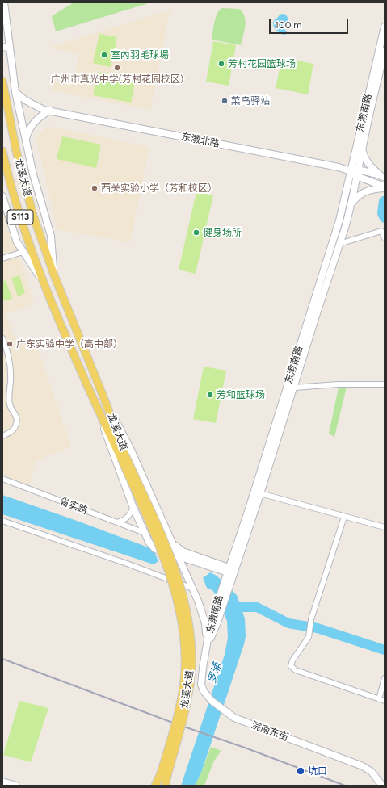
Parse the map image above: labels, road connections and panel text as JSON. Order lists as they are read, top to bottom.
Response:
{
  "streets": {
    "main road": ["龙溪大道", "S113"],
    "street": [
      "东漖南路",
      "东漖北路",
      "省实路",
      "浣南东街"
    ]
  },
  "crossings": [
    ["东漖南路", "东漖北路"],
    ["东漖南路", "浣南东街"]
  ],
  "water": ["罗涌"],
  "places": [
    "室內羽毛球場",
    "芳村花园篮球场",
    "广州市真光中学(芳村花园校区)",
    "菜鸟驿站",
    "西关实验小学（芳和校区）",
    "健身场所",
    "广东实验中学（高中部）",
    "芳和篮球场",
    "坑口"
  ],
  "scale_bar": "100 m"
}
